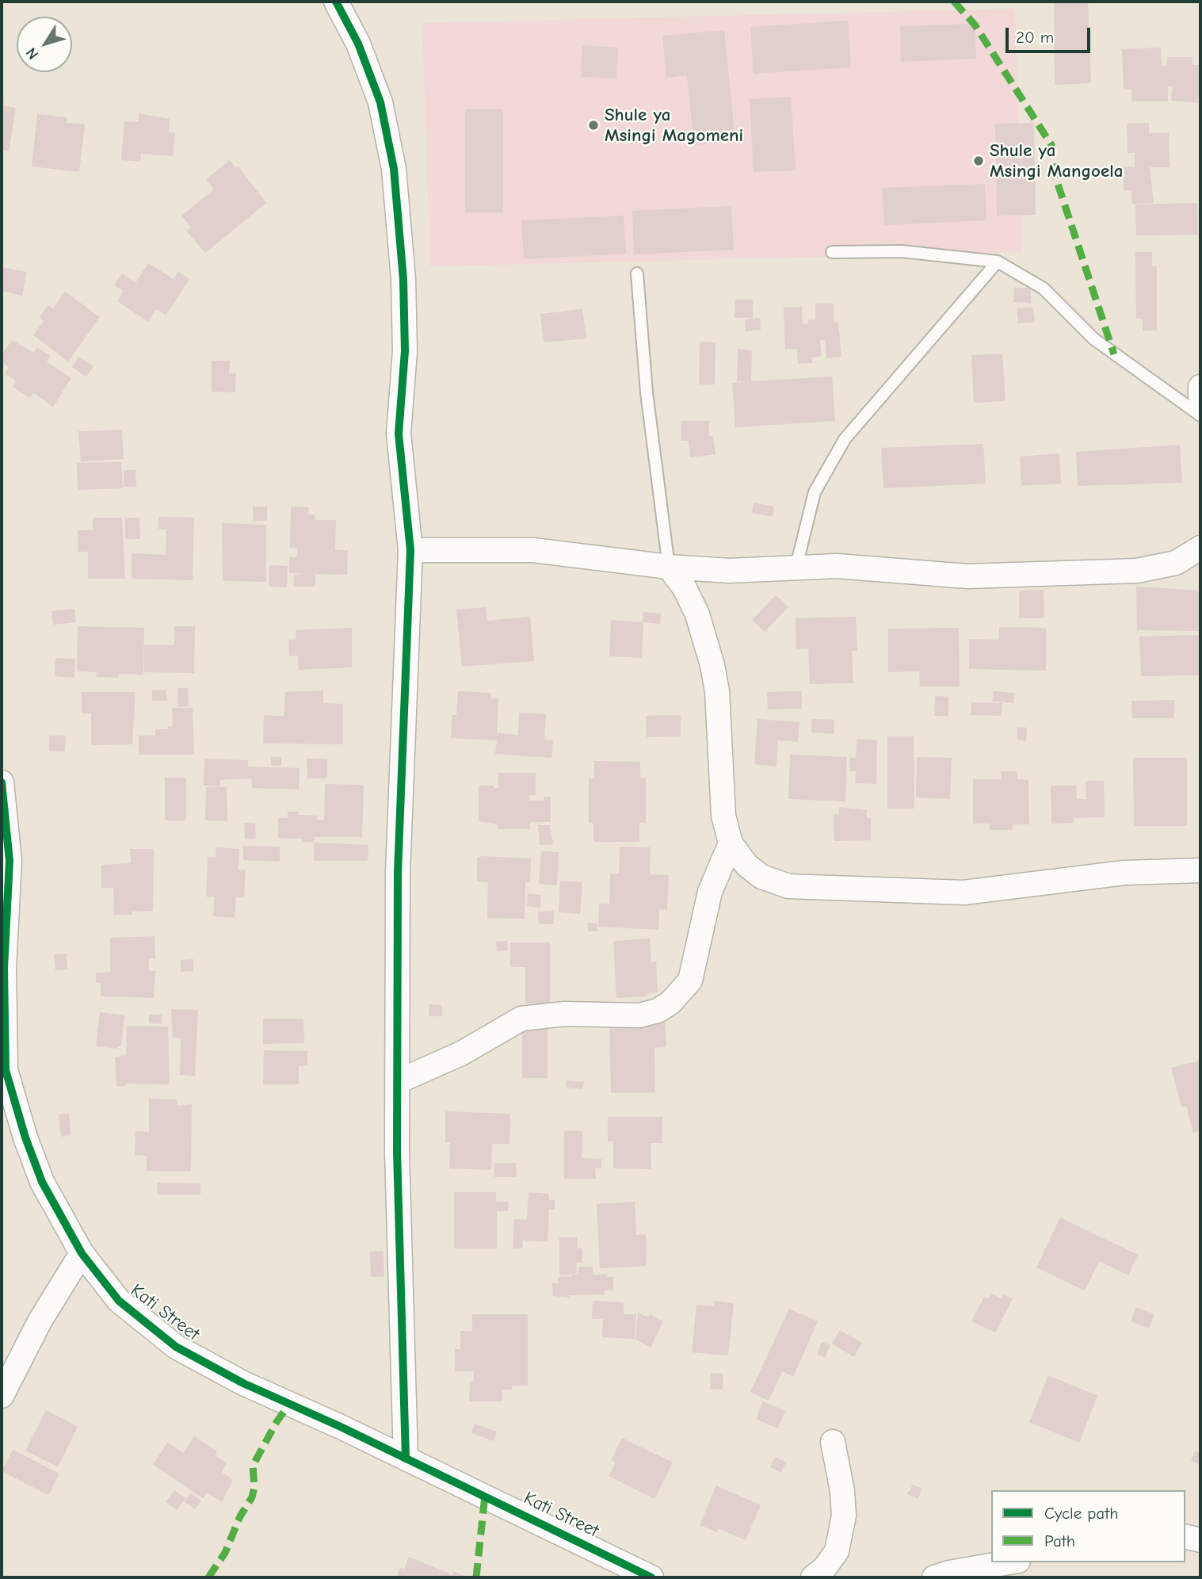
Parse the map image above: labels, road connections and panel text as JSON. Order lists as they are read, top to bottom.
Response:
{
  "streets": {
    "street": ["Kati Street"]
  },
  "places": ["Shule ya Msingi Magomeni", "Shule ya Msingi Mangoela"],
  "legend": ["Cycle path", "Path"],
  "scale_bar": "20 m",
  "north": "bottom left"
}
